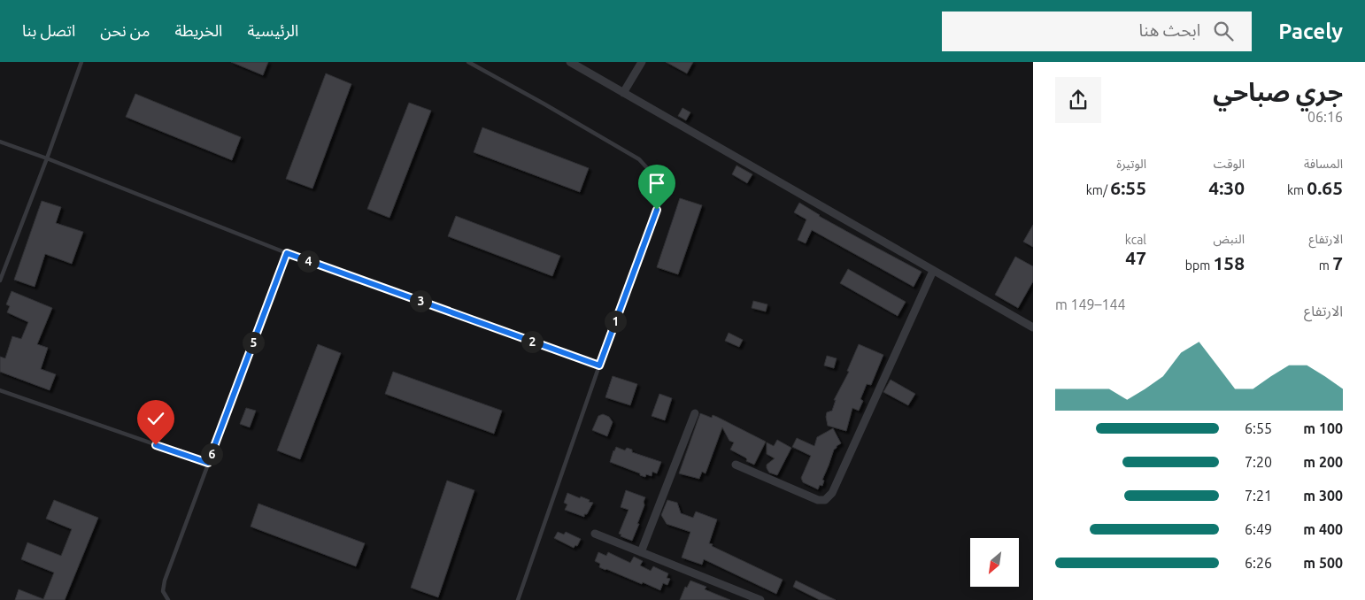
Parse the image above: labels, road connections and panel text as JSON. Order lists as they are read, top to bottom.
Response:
{
  "north": "bottom left",
  "page": {
    "header": "Pacely",
    "search": "ابحث هنا",
    "nav": [
      "الرئيسية",
      "الخريطة",
      "من نحن",
      "اتصل بنا"
    ],
    "heading": ["جري صباحي", "06:16"],
    "stats": [
      ["المسافة", "0.65 km"],
      ["الوقت", "4:30"],
      ["الوتيرة", "6:55 /km"],
      ["الارتفاع", "7 m"],
      ["النبض", "158 bpm"],
      ["kcal", "47"]
    ],
    "pins": [
      "4",
      "3",
      "1",
      "2",
      "5",
      "6"
    ],
    "chart": ["الارتفاع", "144–149 m"],
    "list": [
      {
        "name": "100 m",
        "note": "6:55"
      },
      {
        "name": "200 m",
        "note": "7:20"
      },
      {
        "name": "300 m",
        "note": "7:21"
      },
      {
        "name": "400 m",
        "note": "6:49"
      },
      {
        "name": "500 m",
        "note": "6:26"
      }
    ]
  }
}
